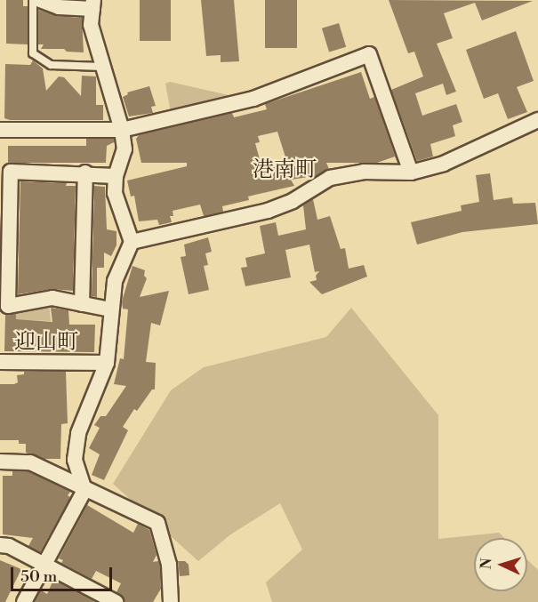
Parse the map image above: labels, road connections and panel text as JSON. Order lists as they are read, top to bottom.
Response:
{
  "districts": ["港南町", "迎山町"],
  "scale_bar": "50 m",
  "north": "left"
}
